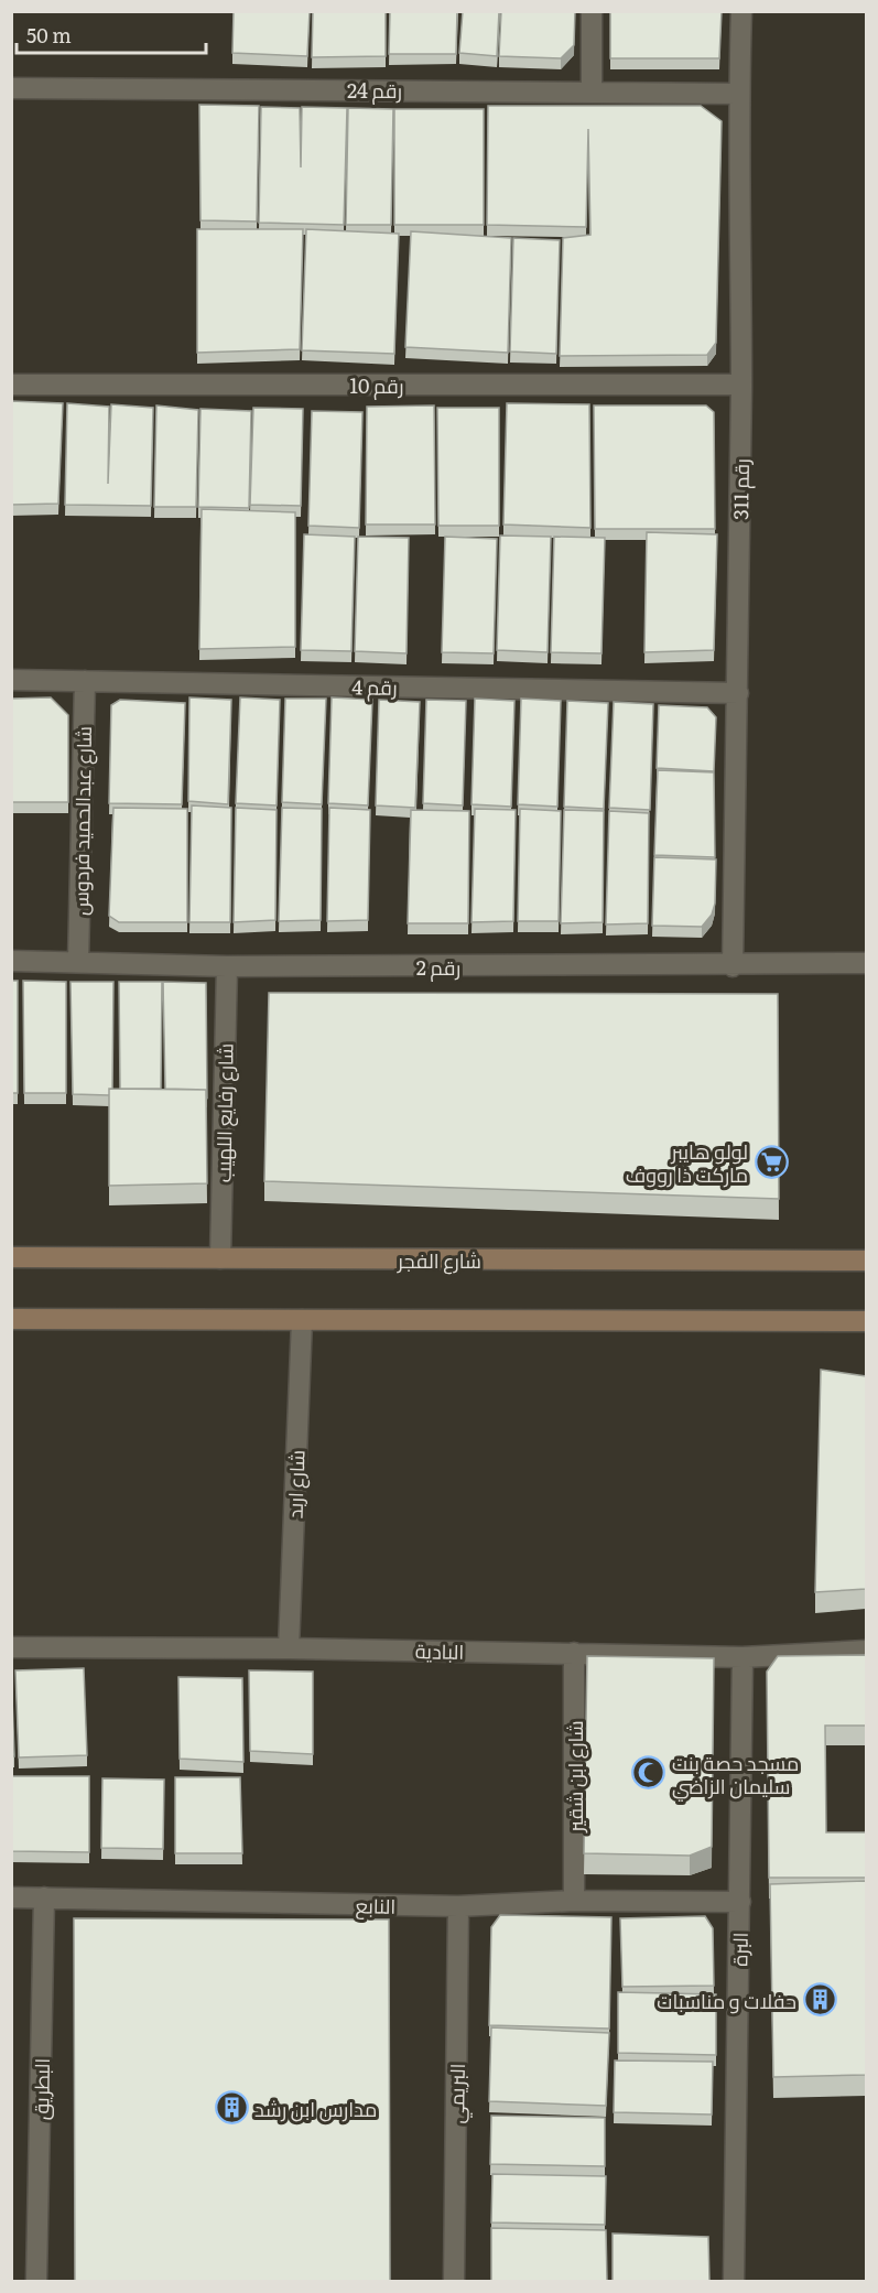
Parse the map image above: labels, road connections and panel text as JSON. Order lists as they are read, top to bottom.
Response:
{
  "streets": {
    "street": [
      "رقم 24",
      "رقم 10",
      "رقم 311",
      "رقم 4",
      "شارع عبدالحميد فردوس",
      "رقم 2",
      "شارع رفايع اللهيب",
      "شارع الفجر",
      "شارع اربد",
      "البادية",
      "شارع ابن شقير",
      "النابع",
      "البرة",
      "البطريق",
      "البريمي"
    ]
  },
  "crossings": [
    ["رقم 24", "رقم 311"],
    ["رقم 10", "رقم 311"],
    ["رقم 311", "رقم 4"],
    ["رقم 311", "رقم 2"],
    ["رقم 4", "شارع عبدالحميد فردوس"],
    ["شارع عبدالحميد فردوس", "رقم 2"],
    ["رقم 2", "شارع رفايع اللهيب"],
    ["شارع رفايع اللهيب", "شارع الفجر"],
    ["شارع اربد", "البادية"],
    ["البادية", "شارع ابن شقير"],
    ["البادية", "البرة"],
    ["شارع ابن شقير", "النابع"],
    ["النابع", "البرة"],
    ["النابع", "البطريق"],
    ["النابع", "البريمي"]
  ],
  "places": {
    "supermarket": ["لولو هايبر ماركت ذا رووف"],
    "mosque": ["مسجد حصة بنت سليمان الزاضي"],
    "building": ["حفلات و مناسبات", "مدارس ابن رشد"]
  },
  "scale_bar": "50 m"
}
